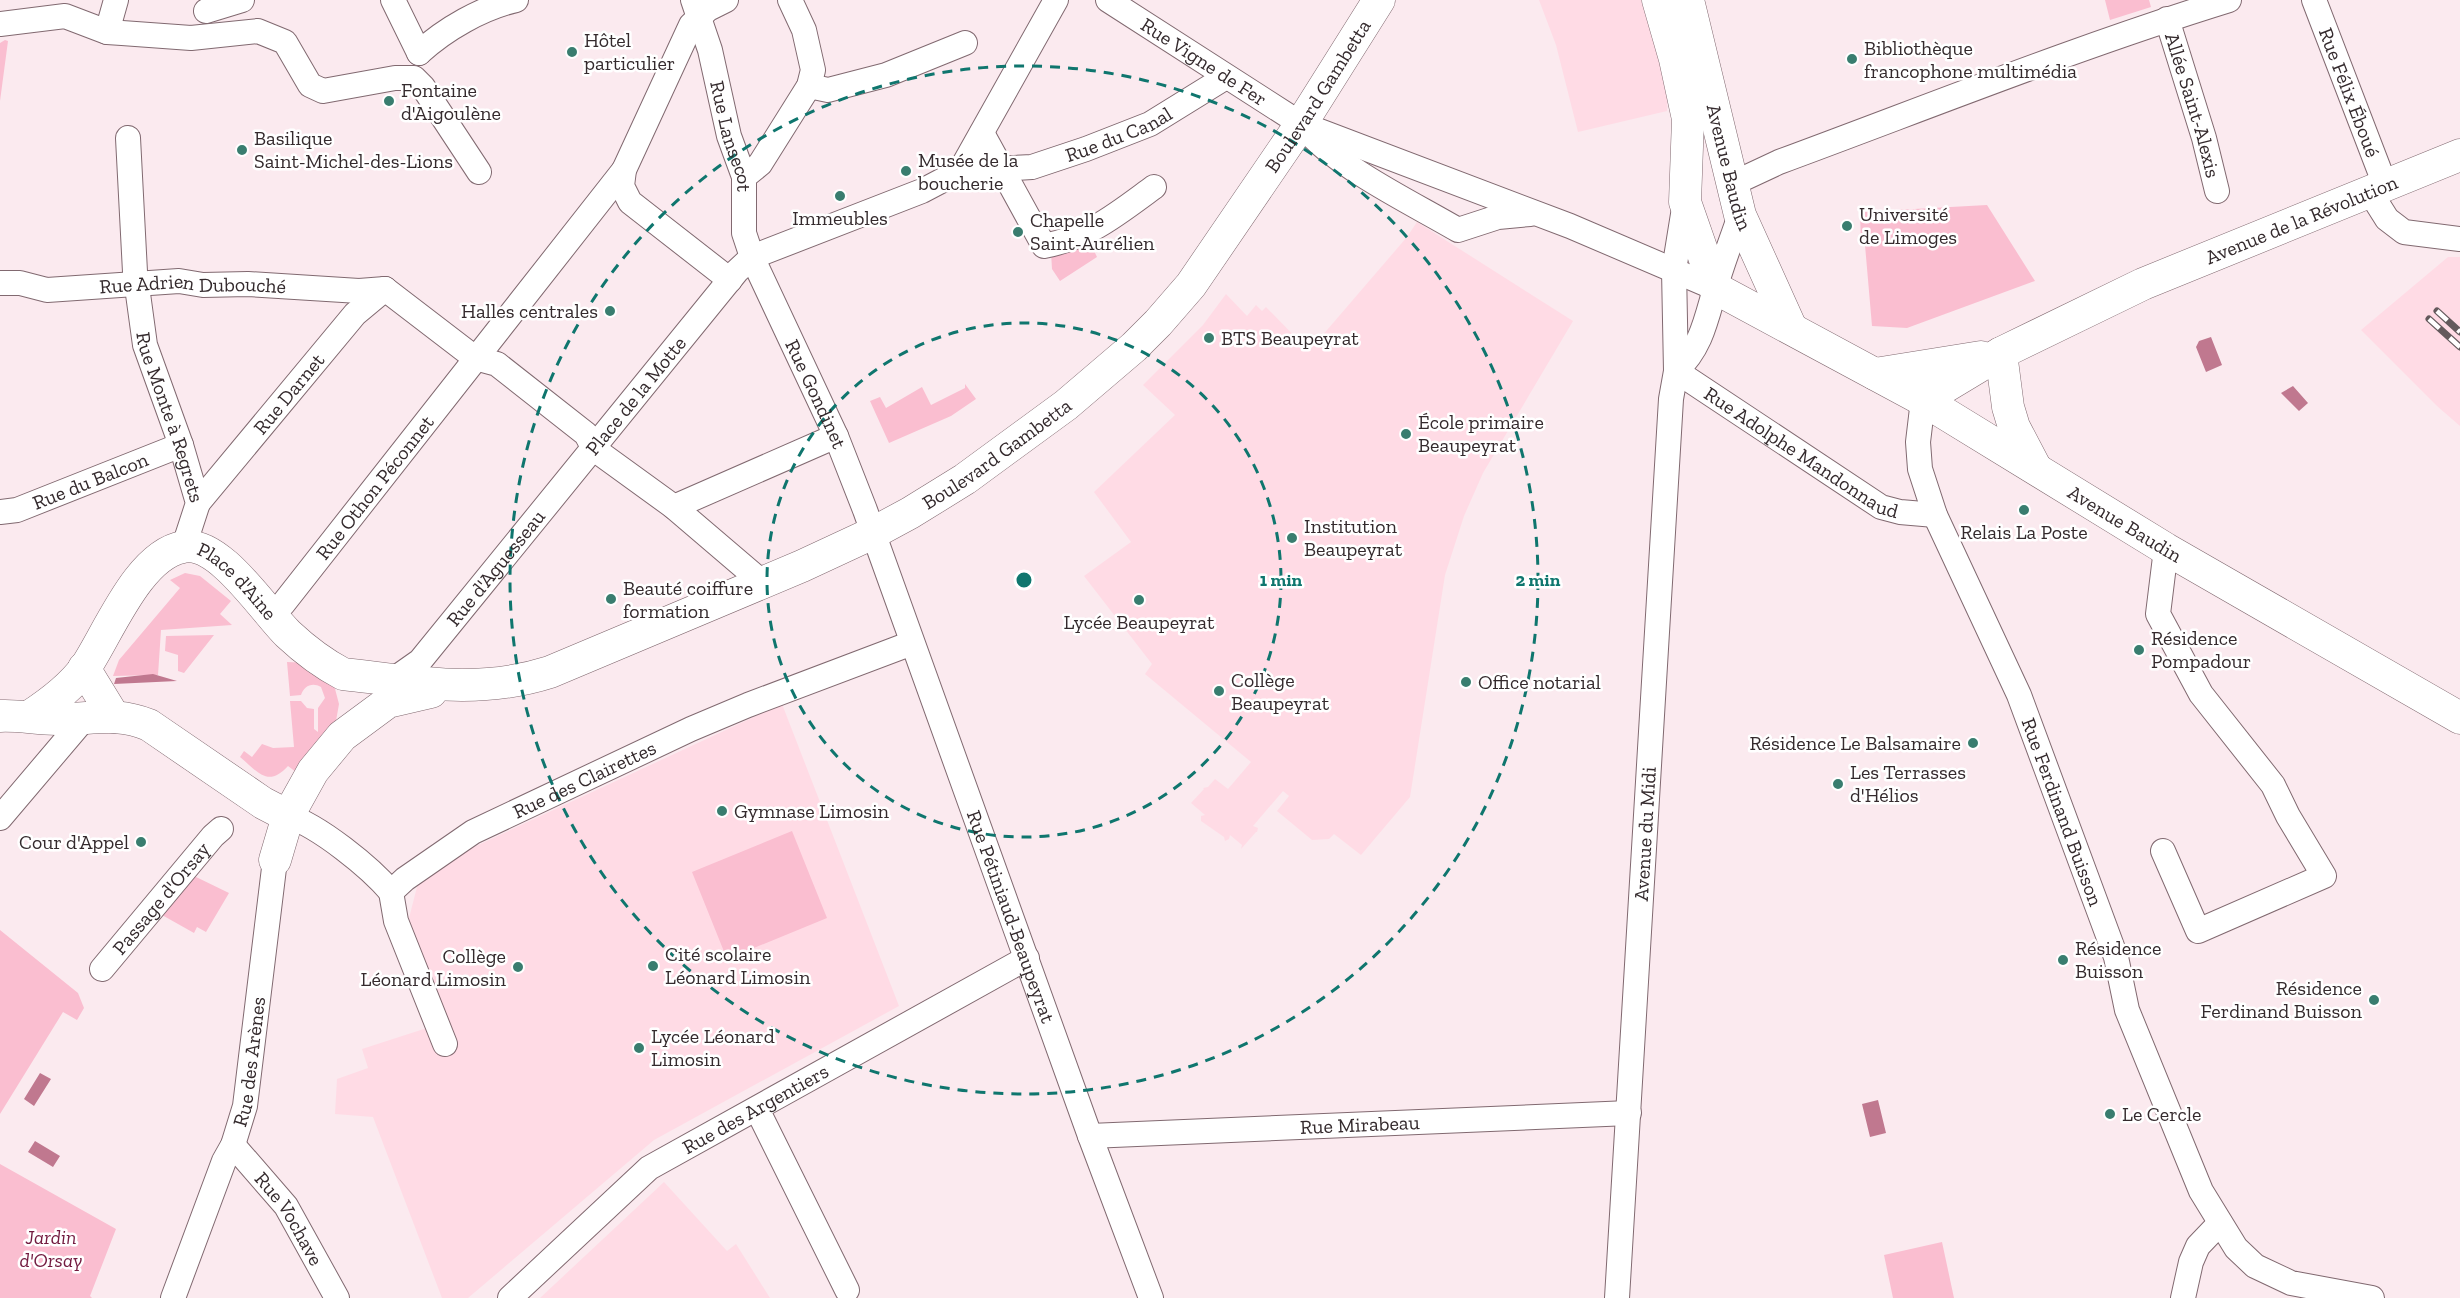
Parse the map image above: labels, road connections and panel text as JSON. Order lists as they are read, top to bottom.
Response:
{
  "streets": {
    "main road": [
      "Boulevard Gambetta",
      "Avenue Baudin",
      "Avenue de la Révolution",
      "Place d'Aine",
      "Rue des Arènes"
    ],
    "street": [
      "Rue Vigne de Fer",
      "Rue Félix Éboué",
      "Allée Saint-Alexis",
      "Rue du Canal",
      "Rue Lansecot",
      "Rue Adrien Dubouché",
      "Place de la Motte",
      "Rue Darnet",
      "Rue Gondinet",
      "Rue Monte à Regrets",
      "Rue Adolphe Mandonnaud",
      "Rue du Balcon",
      "Rue Othon Péconnet",
      "Rue d'Aguesseau",
      "Rue des Clairettes",
      "Rue Ferdinand Buisson",
      "Avenue du Midi",
      "Passage d'Orsay",
      "Rue Pétiniaud-Beaupeyrat",
      "Rue des Argentiers",
      "Rue Mirabeau",
      "Rue Vochave"
    ]
  },
  "crossings": [
    ["Rue Vigne de Fer", "Boulevard Gambetta"],
    ["Rue Vigne de Fer", "Rue du Canal"],
    ["Rue Félix Éboué", "Avenue de la Révolution"],
    ["Boulevard Gambetta", "Rue Gondinet"],
    ["Boulevard Gambetta", "Rue d'Aguesseau"],
    ["Boulevard Gambetta", "Place d'Aine"],
    ["Boulevard Gambetta", "Rue Pétiniaud-Beaupeyrat"],
    ["Rue Lansecot", "Place de la Motte"],
    ["Rue Lansecot", "Rue Gondinet"],
    ["Avenue Baudin", "Rue Ferdinand Buisson"],
    ["Avenue Baudin", "Avenue du Midi"],
    ["Rue Adrien Dubouché", "Place de la Motte"],
    ["Rue Adrien Dubouché", "Rue Darnet"],
    ["Rue Adrien Dubouché", "Rue Monte à Regrets"],
    ["Place de la Motte", "Rue Darnet"],
    ["Place de la Motte", "Rue Gondinet"],
    ["Place de la Motte", "Rue Othon Péconnet"],
    ["Place de la Motte", "Rue d'Aguesseau"],
    ["Rue Darnet", "Rue Monte à Regrets"],
    ["Rue Gondinet", "Rue Pétiniaud-Beaupeyrat"],
    ["Rue Monte à Regrets", "Rue du Balcon"],
    ["Rue Monte à Regrets", "Place d'Aine"],
    ["Rue Adolphe Mandonnaud", "Rue Ferdinand Buisson"],
    ["Rue Adolphe Mandonnaud", "Avenue du Midi"],
    ["Rue Othon Péconnet", "Place d'Aine"],
    ["Rue d'Aguesseau", "Place d'Aine"],
    ["Rue des Clairettes", "Rue Pétiniaud-Beaupeyrat"],
    ["Avenue du Midi", "Rue Mirabeau"],
    ["Rue Pétiniaud-Beaupeyrat", "Rue des Argentiers"],
    ["Rue Pétiniaud-Beaupeyrat", "Rue Mirabeau"],
    ["Rue des Arènes", "Rue Vochave"]
  ],
  "parks": ["Jardin d'Orsay"],
  "places": [
    "Hôtel particulier",
    "Bibliothèque francophone multimédia",
    "Fontaine d'Aigoulène",
    "Basilique Saint-Michel-des-Lions",
    "Musée de la boucherie",
    "Immeubles",
    "Université de Limoges",
    "Chapelle Saint-Aurélien",
    "Halles centrales",
    "BTS Beaupeyrat",
    "École primaire Beaupeyrat",
    "Relais La Poste",
    "Institution Beaupeyrat",
    "Beauté coiffure formation",
    "Lycée Beaupeyrat",
    "Résidence Pompadour",
    "Office notarial",
    "Collège Beaupeyrat",
    "Résidence Le Balsamaire",
    "Les Terrasses d'Hélios",
    "Gymnase Limosin",
    "Cour d'Appel",
    "Résidence Buisson",
    "Cité scolaire Léonard Limosin",
    "Collège Léonard Limosin",
    "Résidence Ferdinand Buisson",
    "Lycée Léonard Limosin",
    "Le Cercle"
  ],
  "rings": ["1 min", "2 min"]
}
